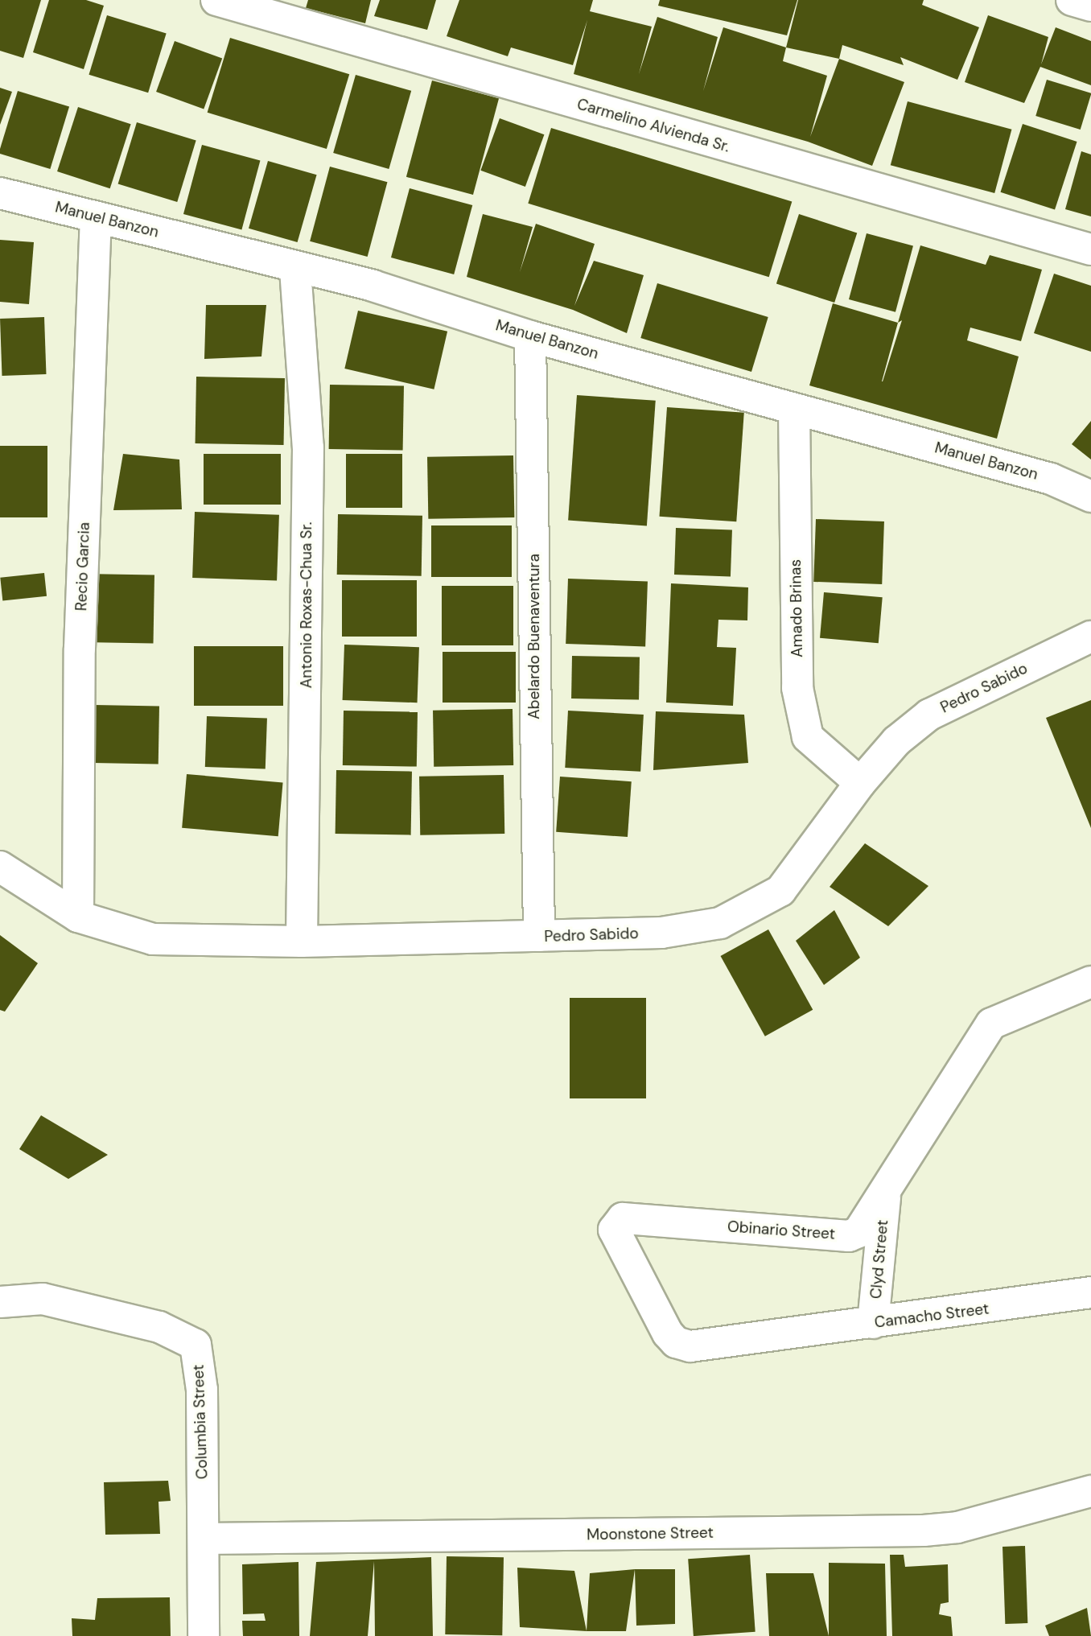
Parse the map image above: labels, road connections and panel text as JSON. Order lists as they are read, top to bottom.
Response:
{
  "streets": {
    "street": [
      "Carmelino Alvienda Sr.",
      "Manuel Banzon",
      "Recio Garcia",
      "Antonio Roxas-Chua Sr.",
      "Amado Brinas",
      "Abelardo Buenaventura",
      "Pedro Sabido",
      "Obinario Street",
      "Clyd Street",
      "Camacho Street",
      "Columbia Street",
      "Moonstone Street"
    ]
  },
  "crossings": [
    ["Manuel Banzon", "Recio Garcia"],
    ["Manuel Banzon", "Antonio Roxas-Chua Sr."],
    ["Manuel Banzon", "Amado Brinas"],
    ["Manuel Banzon", "Abelardo Buenaventura"],
    ["Recio Garcia", "Pedro Sabido"],
    ["Antonio Roxas-Chua Sr.", "Pedro Sabido"],
    ["Amado Brinas", "Pedro Sabido"],
    ["Abelardo Buenaventura", "Pedro Sabido"],
    ["Obinario Street", "Clyd Street"],
    ["Obinario Street", "Camacho Street"],
    ["Clyd Street", "Camacho Street"],
    ["Columbia Street", "Moonstone Street"]
  ]
}
